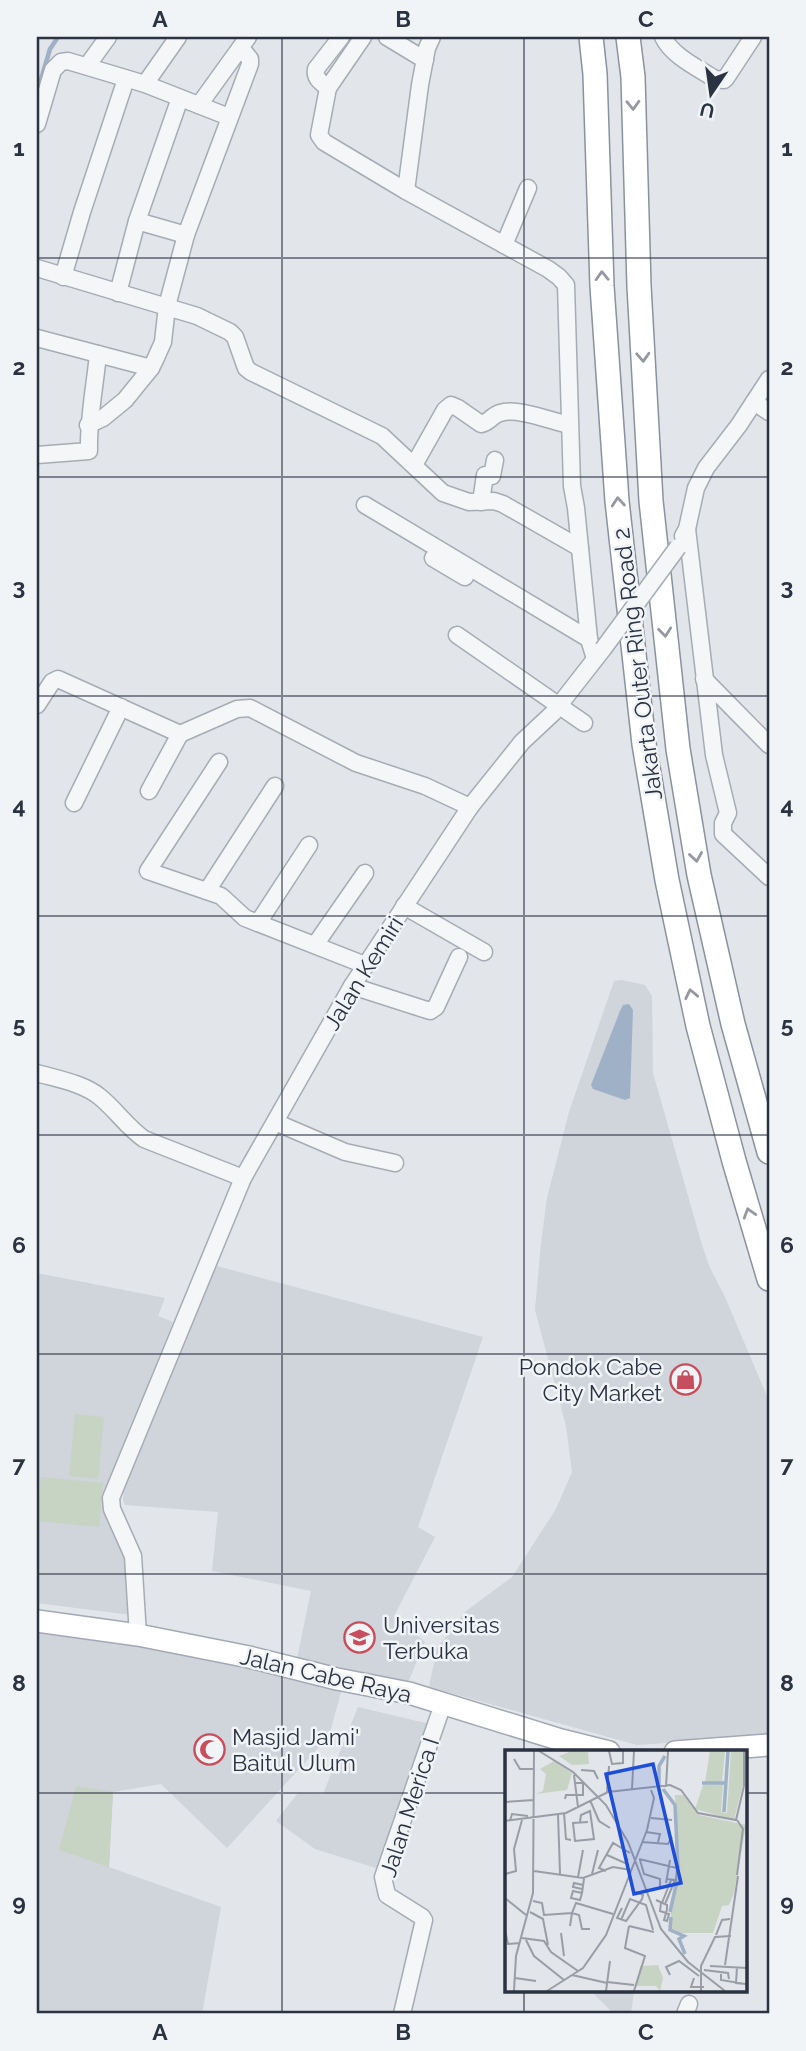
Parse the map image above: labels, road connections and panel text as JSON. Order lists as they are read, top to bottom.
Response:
{
  "streets": {
    "highway": ["Jakarta Outer Ring Road 2"],
    "main road": ["Jalan Cabe Raya"],
    "street": ["Jalan Kemiri", "Jalan Merica I"]
  },
  "crossings": [
    ["Jalan Kemiri", "Jalan Cabe Raya"],
    ["Jalan Cabe Raya", "Jalan Merica I"]
  ],
  "places": {
    "shop": ["Pondok Cabe City Market"],
    "school or university": ["Universitas Terbuka"],
    "mosque": ["Masjid Jami' Baitul Ulum"]
  },
  "north": "bottom",
  "grid": {
    "columns": ["A", "B", "C"],
    "rows": [
      "1",
      "2",
      "3",
      "4",
      "5",
      "6",
      "7",
      "8",
      "9"
    ]
  }
}
